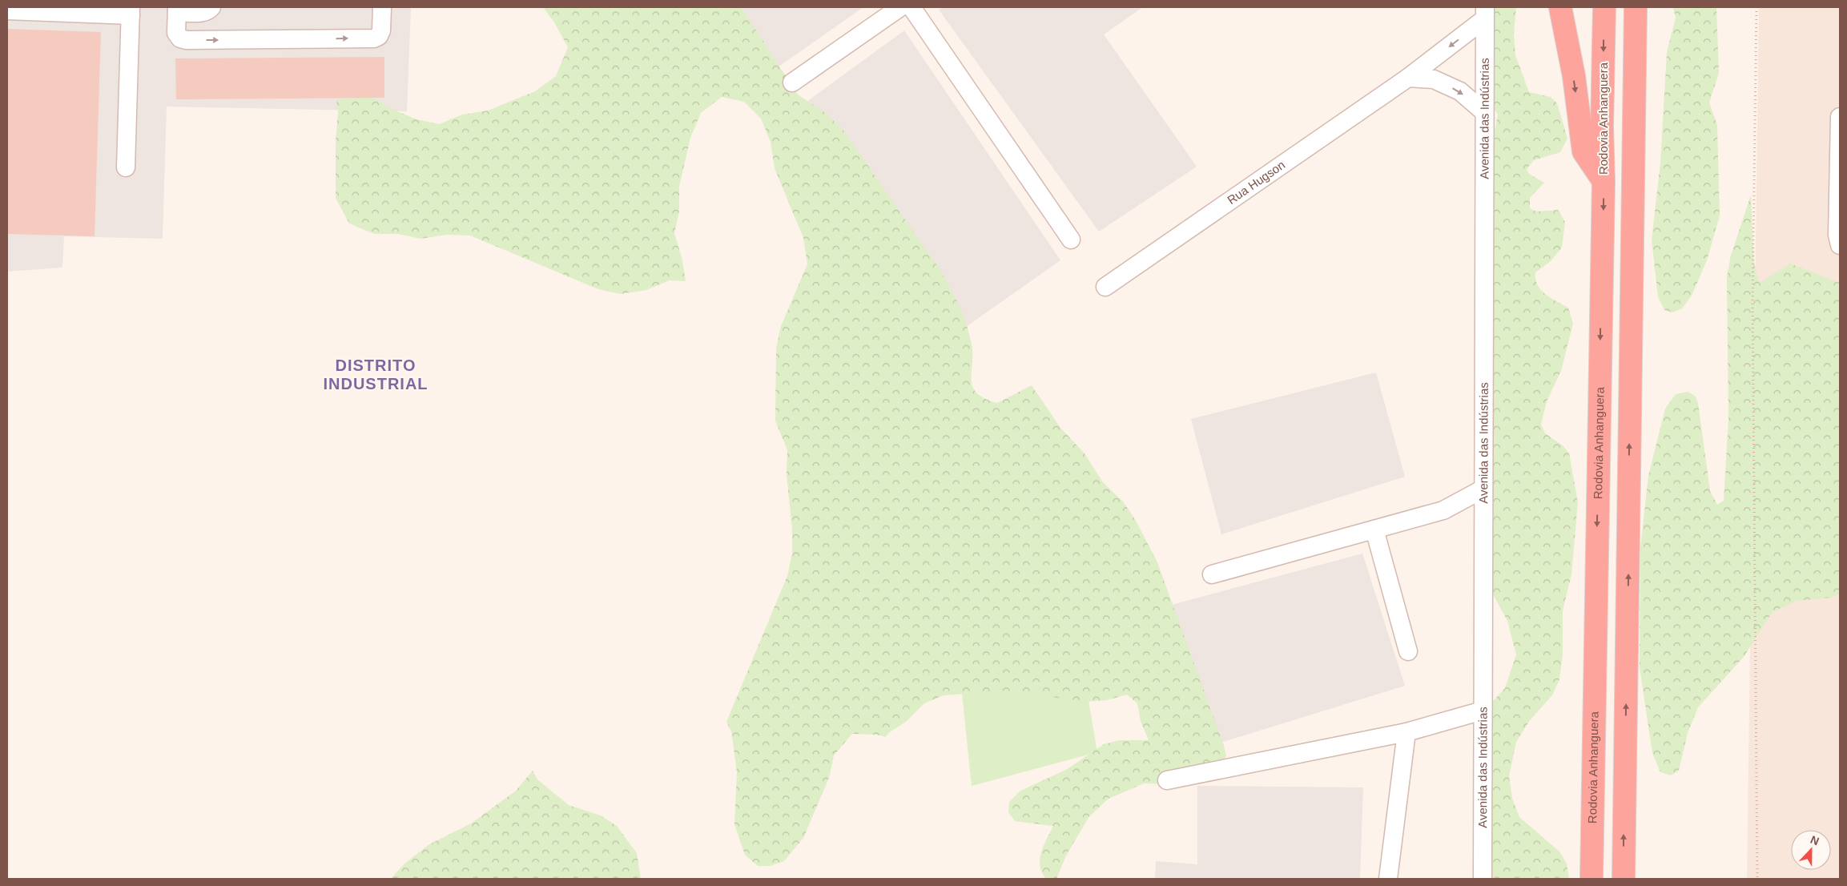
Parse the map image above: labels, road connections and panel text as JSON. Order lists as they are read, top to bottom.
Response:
{
  "streets": {
    "highway": ["Rodovia Anhanguera"],
    "street": ["Avenida das Indústrias", "Rua Hugson"]
  },
  "crossings": [
    ["Avenida das Indústrias", "Rua Hugson"]
  ],
  "districts": ["DISTRITO INDUSTRIAL"],
  "north": "top"
}
